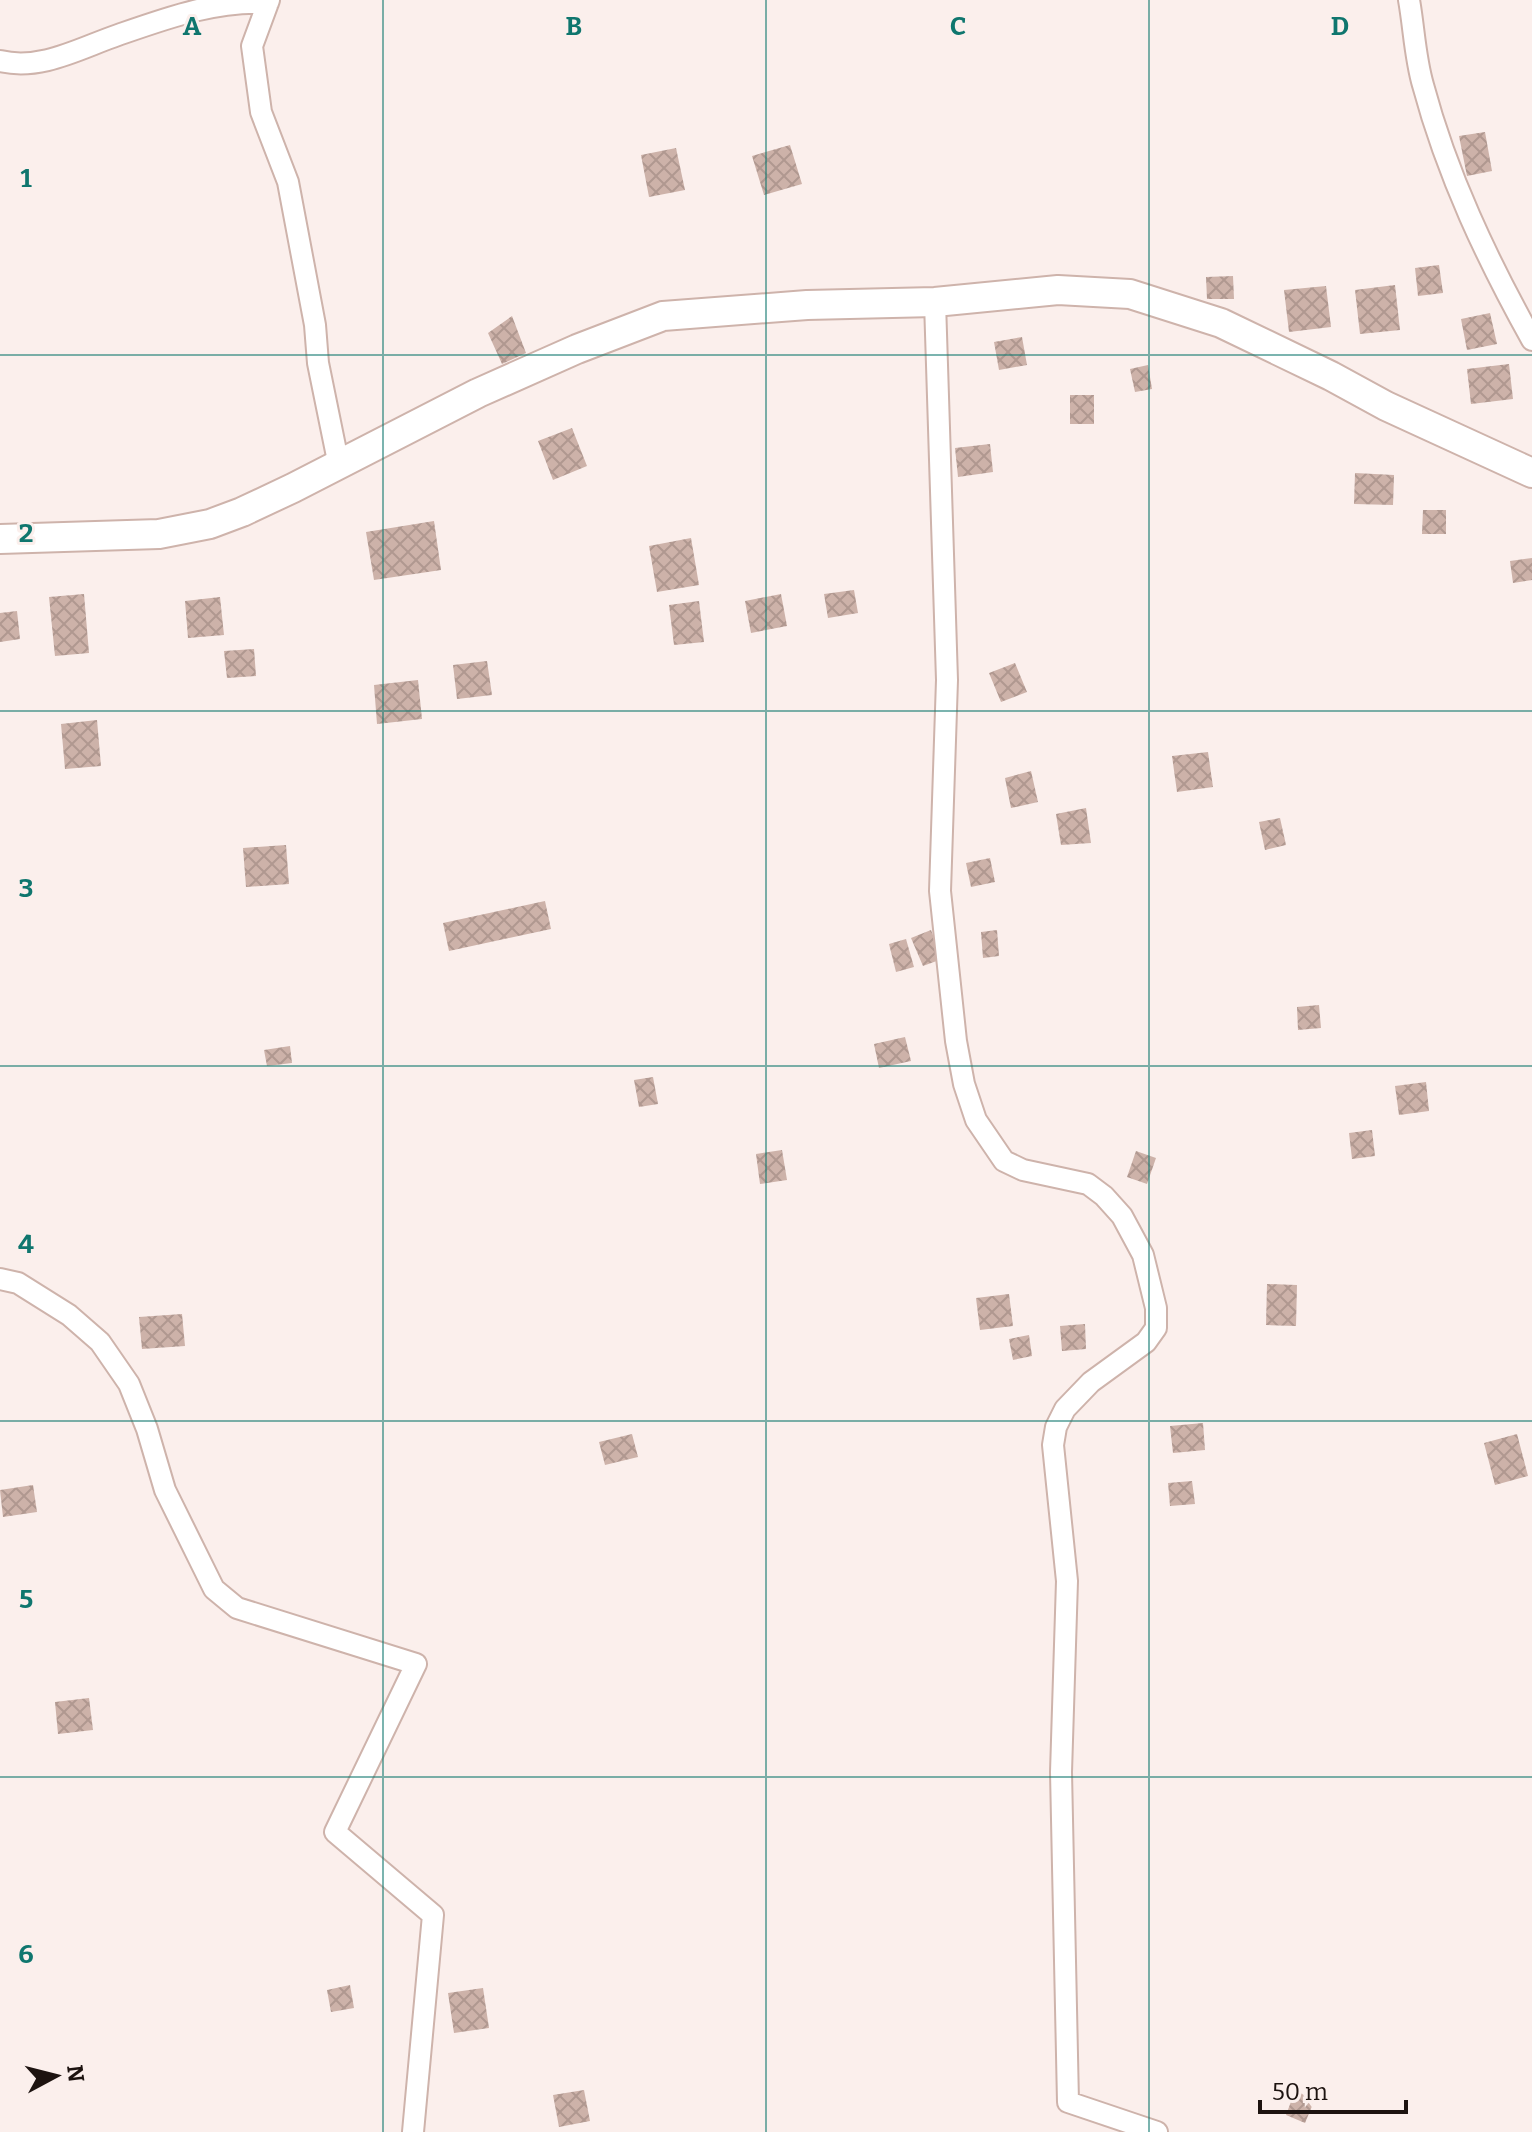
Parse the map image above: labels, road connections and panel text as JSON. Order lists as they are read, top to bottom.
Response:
{
  "scale_bar": "50 m",
  "north": "right",
  "grid": {
    "columns": [
      "A",
      "B",
      "C",
      "D"
    ],
    "rows": [
      "1",
      "2",
      "3",
      "4",
      "5",
      "6"
    ]
  }
}
